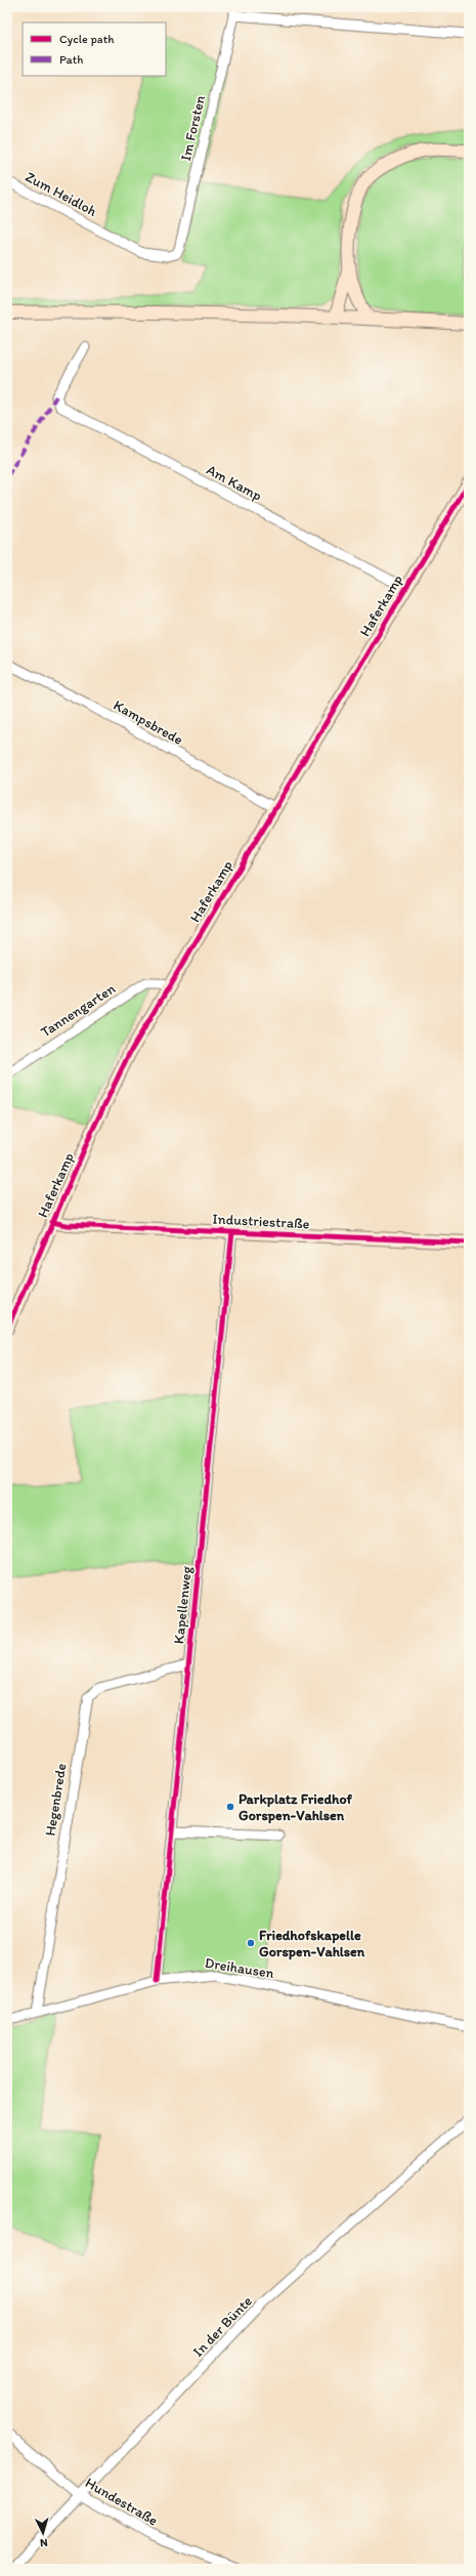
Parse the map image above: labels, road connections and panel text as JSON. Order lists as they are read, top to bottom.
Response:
{
  "streets": {
    "street": [
      "Im Forsten",
      "Zum Heidloh",
      "Am Kamp",
      "Haferkamp",
      "Kampsbrede",
      "Tannengarten",
      "Industriestraße",
      "Kapellenweg",
      "Hegenbrede",
      "Dreihausen",
      "In der Bünte",
      "Hundestraße"
    ]
  },
  "crossings": [
    ["Im Forsten", "Zum Heidloh"],
    ["Am Kamp", "Haferkamp"],
    ["Haferkamp", "Kampsbrede"],
    ["Haferkamp", "Tannengarten"],
    ["Haferkamp", "Industriestraße"],
    ["Industriestraße", "Kapellenweg"],
    ["Kapellenweg", "Hegenbrede"],
    ["Kapellenweg", "Dreihausen"],
    ["Hegenbrede", "Dreihausen"],
    ["In der Bünte", "Hundestraße"]
  ],
  "places": ["Parkplatz Friedhof Gorspen-Vahlsen", "Friedhofskapelle Gorspen-Vahlsen"],
  "legend": ["Cycle path", "Path"],
  "north": "bottom"
}
